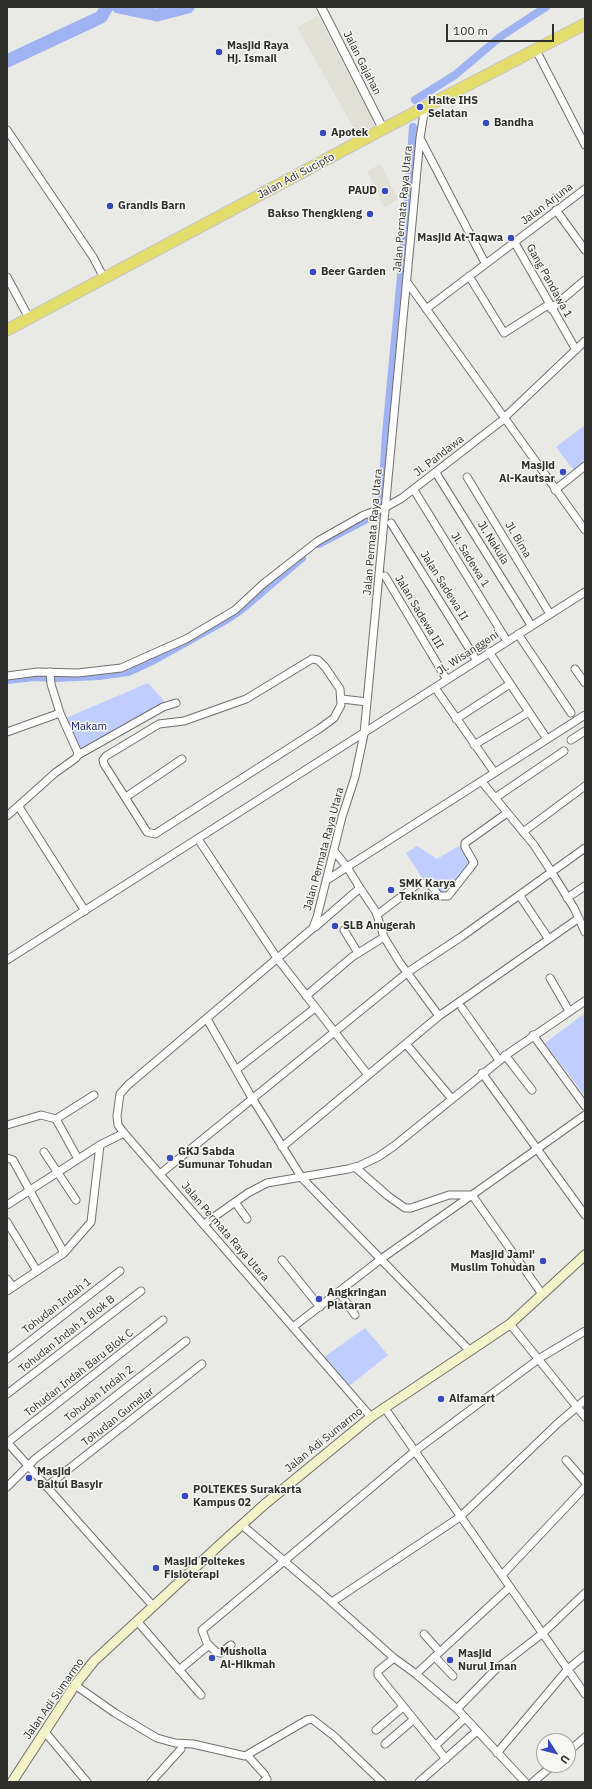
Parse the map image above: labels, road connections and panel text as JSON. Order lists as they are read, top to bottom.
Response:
{
  "streets": {
    "highway": ["Jalan Adi Sucipto"],
    "main road": ["Jalan Adi Sumarmo"],
    "street": [
      "Jalan Gajahan",
      "Jalan Arjuna",
      "Jalan Permata Raya Utara",
      "Gang Pandawa 1",
      "Jl. Pandawa",
      "Jl. Bima",
      "Jl. Nakula",
      "Jl. Sadewa 1",
      "Jalan Sadewa II",
      "Jalan Sadewa III",
      "Jl. Wisanggeni",
      "Tohudan Indah 1",
      "Tohudan Indah 1 Blok B",
      "Tohudan Indah Baru Blok C",
      "Tohudan Indah 2",
      "Tohudan Gumelar"
    ]
  },
  "crossings": [
    ["Jalan Gajahan", "Jalan Adi Sucipto"],
    ["Jalan Adi Sucipto", "Jalan Permata Raya Utara"],
    ["Jalan Arjuna", "Gang Pandawa 1"],
    ["Jalan Permata Raya Utara", "Jl. Pandawa"],
    ["Jalan Permata Raya Utara", "Jl. Wisanggeni"],
    ["Jalan Permata Raya Utara", "Jalan Adi Sumarmo"],
    ["Gang Pandawa 1", "Jl. Pandawa"],
    ["Jl. Pandawa", "Jl. Nakula"],
    ["Jl. Pandawa", "Jl. Sadewa 1"],
    ["Jl. Bima", "Jl. Wisanggeni"],
    ["Jl. Nakula", "Jl. Wisanggeni"],
    ["Jl. Sadewa 1", "Jl. Wisanggeni"],
    ["Jalan Sadewa II", "Jl. Wisanggeni"],
    ["Jalan Sadewa III", "Jl. Wisanggeni"]
  ],
  "parks": ["Makam"],
  "places": [
    "Masjid Raya Hj. Ismail",
    "Halte IHS Selatan",
    "Bandha",
    "Apotek",
    "PAUD",
    "Grandis Barn",
    "Bakso Thengkleng",
    "Masjid At-Taqwa",
    "Beer Garden",
    "Masjid Al-Kautsar",
    "SMK Karya Teknika",
    "SLB Anugerah",
    "GKJ Sabda Sumunar Tohudan",
    "Masjid Jami' Muslim Tohudan",
    "Angkringan Plataran",
    "Alfamart",
    "Masjid Baitul Basyir",
    "POLTEKES Surakarta Kampus 02",
    "Masjid Poltekes Fisioterapi",
    "Musholla Al-Hikmah",
    "Masjid Nurul Iman"
  ],
  "scale_bar": "100 m",
  "north": "bottom right"
}
